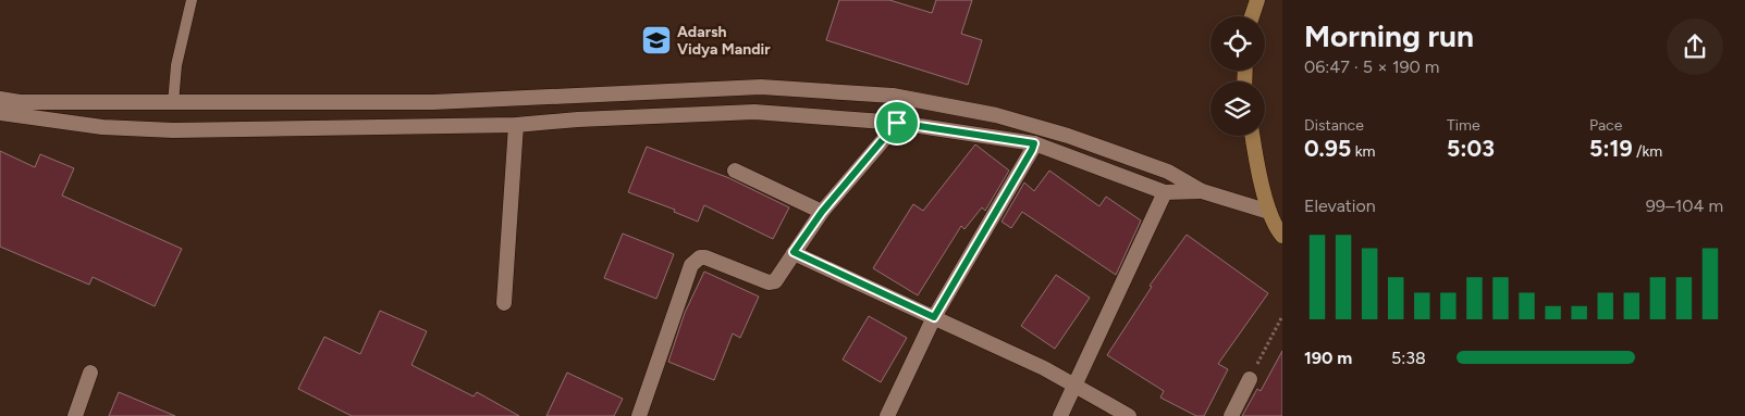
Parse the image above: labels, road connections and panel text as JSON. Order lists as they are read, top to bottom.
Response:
{
  "places": {
    "school or university": ["Adarsh Vidya Mandir"]
  },
  "page": {
    "heading": ["Morning run", "06:47 · 5 × 190 m"],
    "stats": [
      ["Distance", "0.95 km"],
      ["Time", "5:03"],
      ["Pace", "5:19 /km"]
    ],
    "chart": ["Elevation", "99–104 m"],
    "list": [
      {
        "name": "190 m",
        "note": "5:38"
      }
    ]
  }
}
